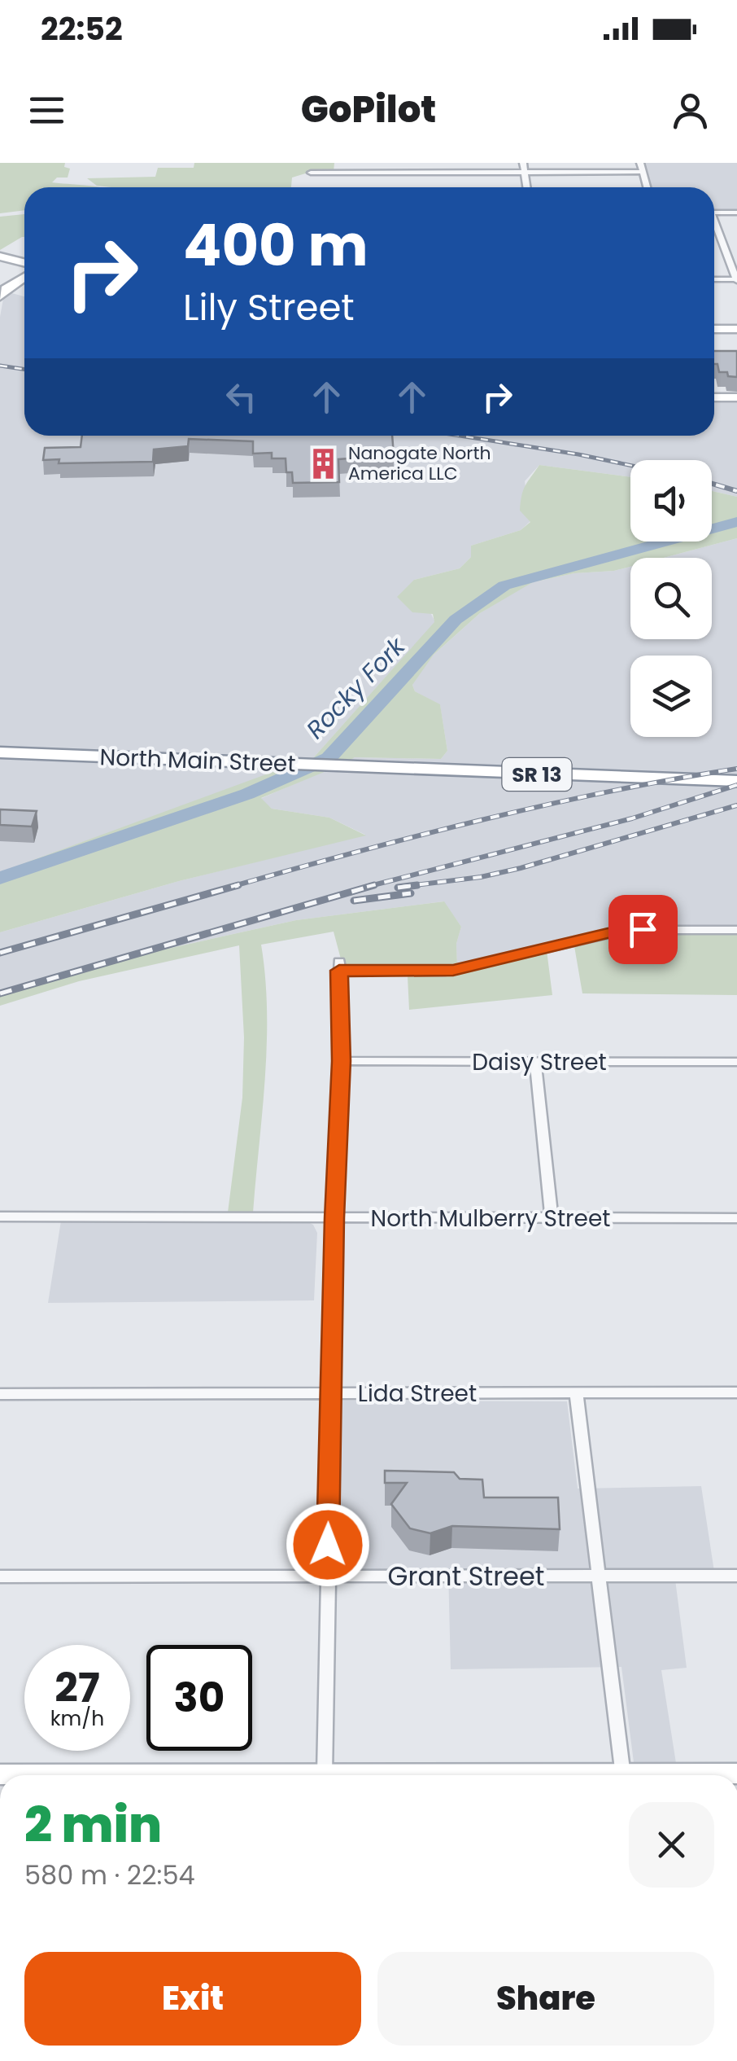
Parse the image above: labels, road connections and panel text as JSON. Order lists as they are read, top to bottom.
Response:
{
  "streets": {
    "highway": ["North Main Street", "SR 13"],
    "street": [
      "Daisy Street",
      "North Mulberry Street",
      "Lida Street",
      "Grant Street"
    ]
  },
  "water": ["Rocky Fork"],
  "places": {
    "building": ["Nanogate North America LLC"]
  },
  "page": {
    "status": "22:52",
    "header": "GoPilot",
    "turn": ["400 m", "Lily Street"],
    "speed": "27 km/h",
    "limit": "30",
    "heading": ["2 min", "580 m · 22:54"],
    "buttons": ["Exit", "Share"]
  }
}
